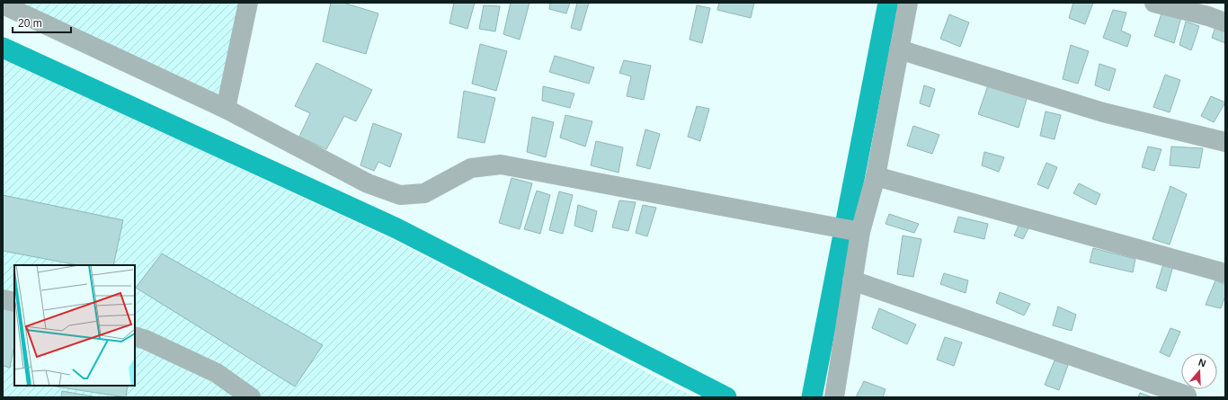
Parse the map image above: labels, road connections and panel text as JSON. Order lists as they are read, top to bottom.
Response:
{
  "scale_bar": "20 m",
  "north": "top"
}
